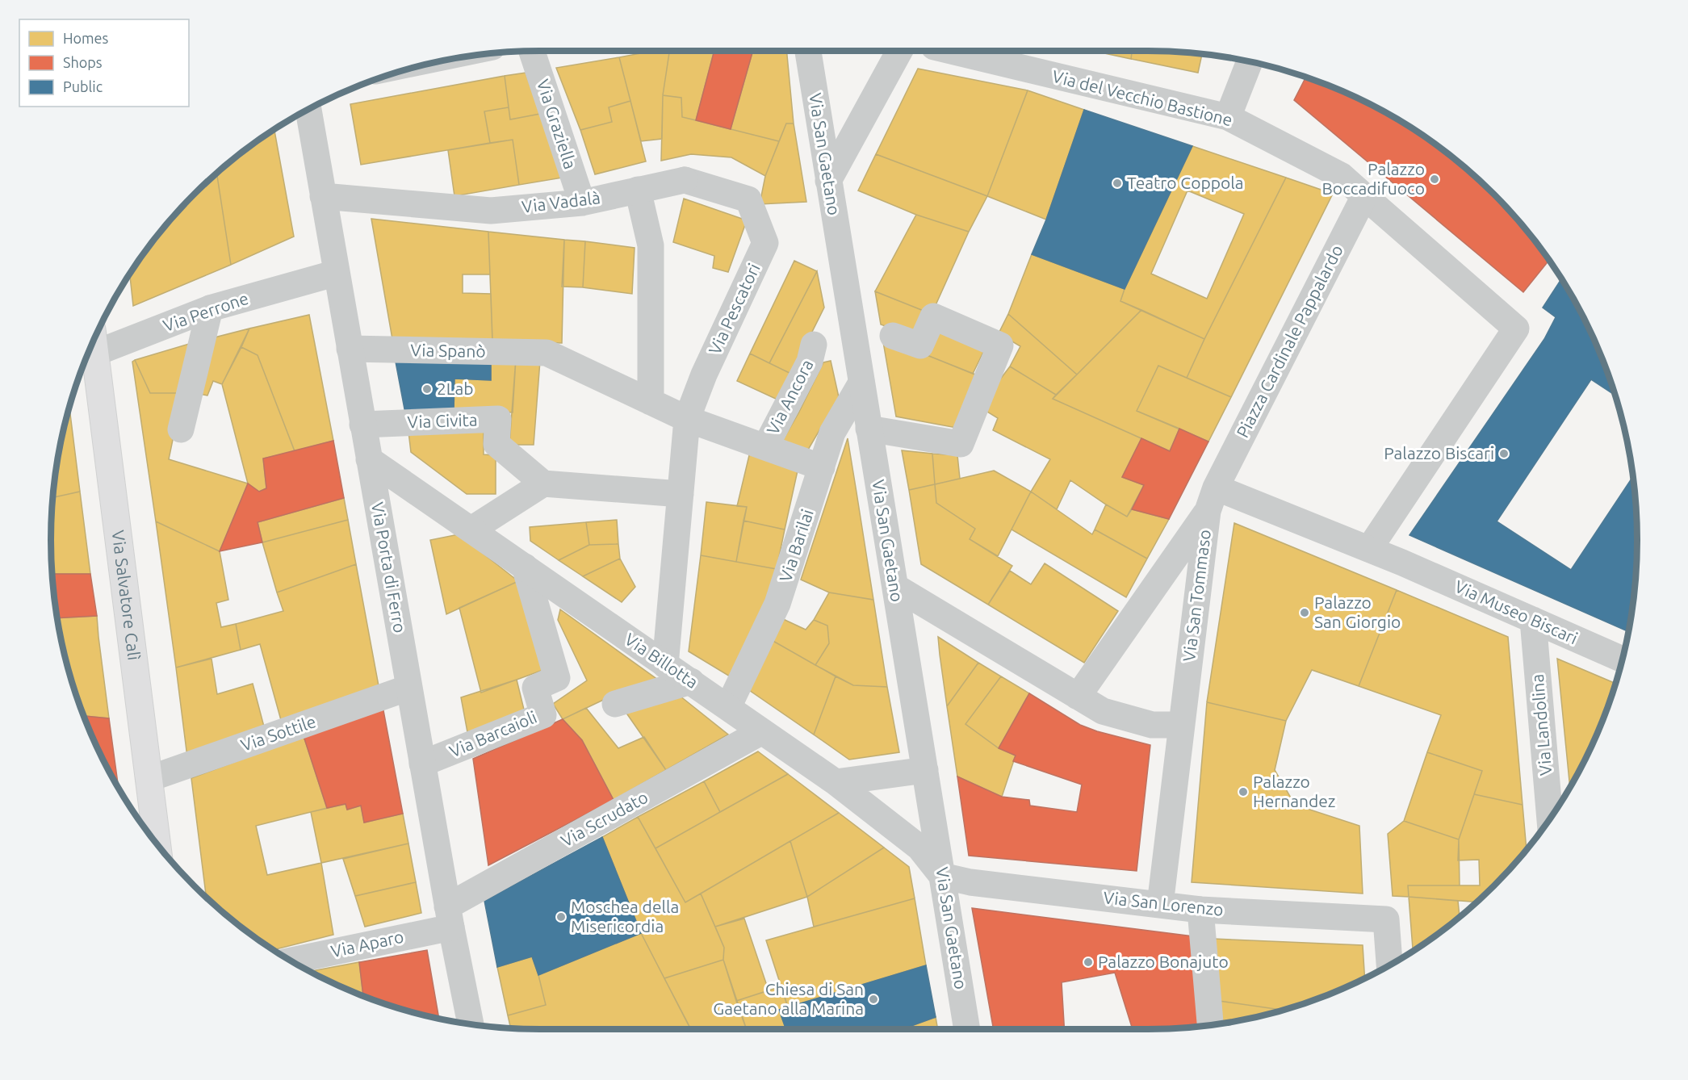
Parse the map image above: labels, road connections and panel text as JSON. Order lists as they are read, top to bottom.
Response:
{
  "streets": {
    "main road": ["Via Salvatore Calì"],
    "street": [
      "Via del Vecchio Bastione",
      "Via Graziella",
      "Via San Gaetano",
      "Via Vadalà",
      "Via Pescatori",
      "Via Perrone",
      "Piazza Cardinale Pappalardo",
      "Via Spanò",
      "Via Ancora",
      "Via Civita",
      "Via Barilai",
      "Via Porta di Ferro",
      "Via San Tommaso",
      "Via Museo Biscari",
      "Via Billotta",
      "Via Landolina",
      "Via Sottile",
      "Via Barcaioli",
      "Via Scrudato",
      "Via San Lorenzo",
      "Via Aparo"
    ]
  },
  "crossings": [
    ["Via del Vecchio Bastione", "Piazza Cardinale Pappalardo"],
    ["Via Graziella", "Via Vadalà"],
    ["Via San Gaetano", "Via Barilai"],
    ["Via San Gaetano", "Via Billotta"],
    ["Via San Gaetano", "Via San Lorenzo"],
    ["Via Vadalà", "Via Pescatori"],
    ["Via Vadalà", "Via Porta di Ferro"],
    ["Via Pescatori", "Via Billotta"],
    ["Via Perrone", "Via Porta di Ferro"],
    ["Piazza Cardinale Pappalardo", "Via San Tommaso"],
    ["Via Spanò", "Via Porta di Ferro"],
    ["Via Ancora", "Via Barilai"],
    ["Via Civita", "Via Porta di Ferro"],
    ["Via Barilai", "Via Billotta"],
    ["Via Porta di Ferro", "Via Billotta"],
    ["Via Porta di Ferro", "Via Sottile"],
    ["Via Porta di Ferro", "Via Barcaioli"],
    ["Via Porta di Ferro", "Via Scrudato"],
    ["Via Porta di Ferro", "Via Aparo"],
    ["Via Salvatore Calì", "Via Sottile"],
    ["Via San Tommaso", "Via San Lorenzo"],
    ["Via Museo Biscari", "Via Landolina"],
    ["Via Billotta", "Via Barcaioli"],
    ["Via Billotta", "Via Scrudato"],
    ["Via Billotta", "Via San Lorenzo"],
    ["Via Scrudato", "Via Aparo"]
  ],
  "places": [
    "Palazzo Boccadifuoco",
    "Teatro Coppola",
    "2Lab",
    "Palazzo Biscari",
    "Palazzo San Giorgio",
    "Palazzo Hernandez",
    "Moschea della Misericordia",
    "Palazzo Bonajuto",
    "Chiesa di San Gaetano alla Marina"
  ],
  "legend": ["Homes", "Shops", "Public"]
}
